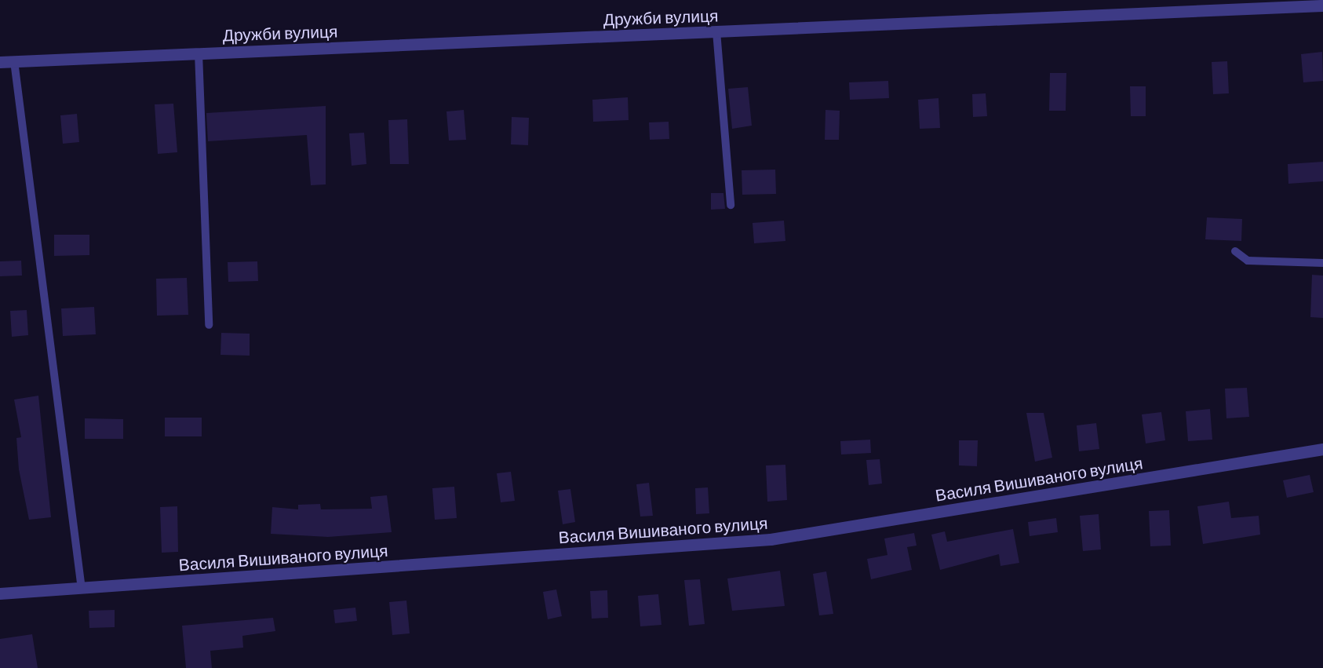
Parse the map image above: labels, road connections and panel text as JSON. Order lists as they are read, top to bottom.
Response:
{
  "streets": {
    "street": ["Дружби вулиця", "Василя Вишиваного вулиця"]
  }
}
